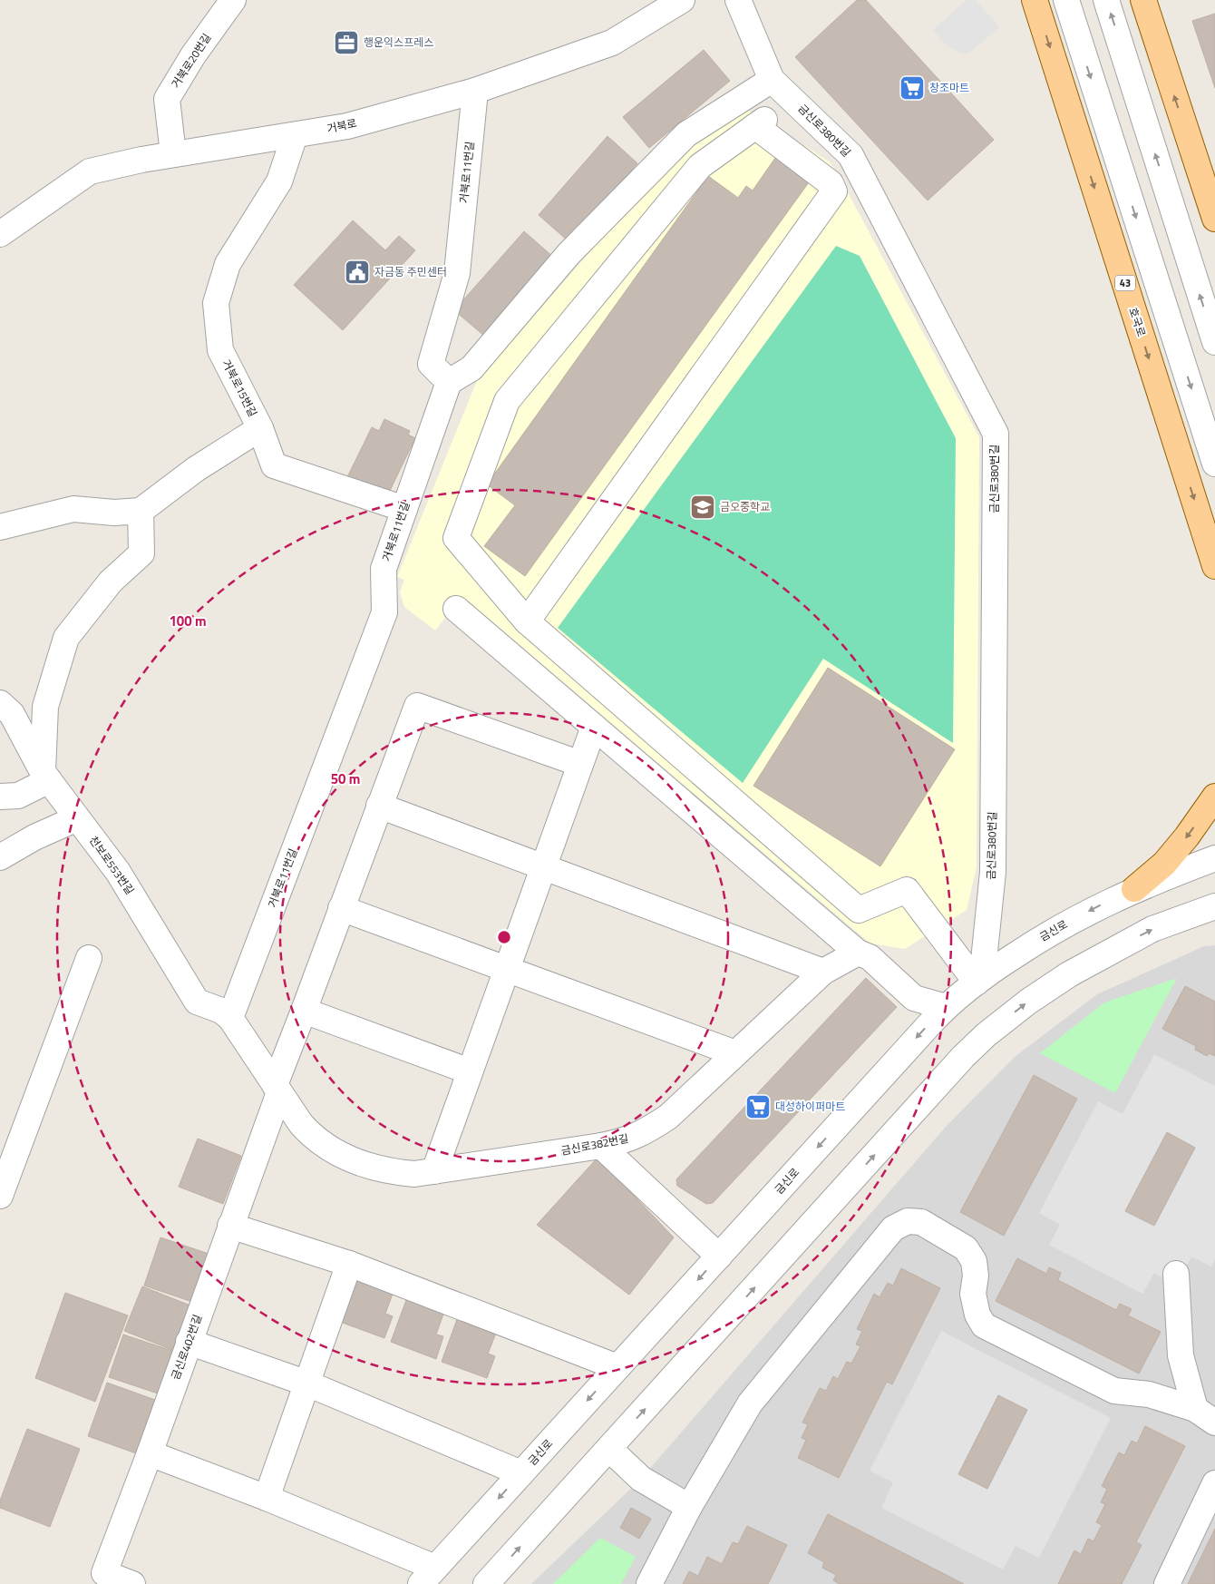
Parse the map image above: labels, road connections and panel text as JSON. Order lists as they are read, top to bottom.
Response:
{
  "streets": {
    "main road": ["43", "호국로"],
    "street": [
      "거북로20번길",
      "거북로",
      "금신로380번길",
      "거북로11번길",
      "거북로15번길",
      "천보로553번길",
      "금신로",
      "금신로382번길",
      "금신로402번길"
    ]
  },
  "crossings": [
    ["거북로20번길", "거북로"],
    ["거북로", "거북로11번길"],
    ["거북로", "거북로15번길"],
    ["금신로380번길", "금신로"],
    ["거북로11번길", "거북로15번길"],
    ["거북로11번길", "천보로553번길"],
    ["거북로11번길", "금신로382번길"],
    ["천보로553번길", "금신로382번길"],
    ["금신로382번길", "금신로402번길"]
  ],
  "places": {
    "office": ["행운익스프레스"],
    "supermarket": ["창조마트", "대성하이퍼마트"],
    "public building": ["자금동 주민센터"],
    "school or university": ["금오중학교"]
  },
  "rings": ["100 m", "50 m"]
}
